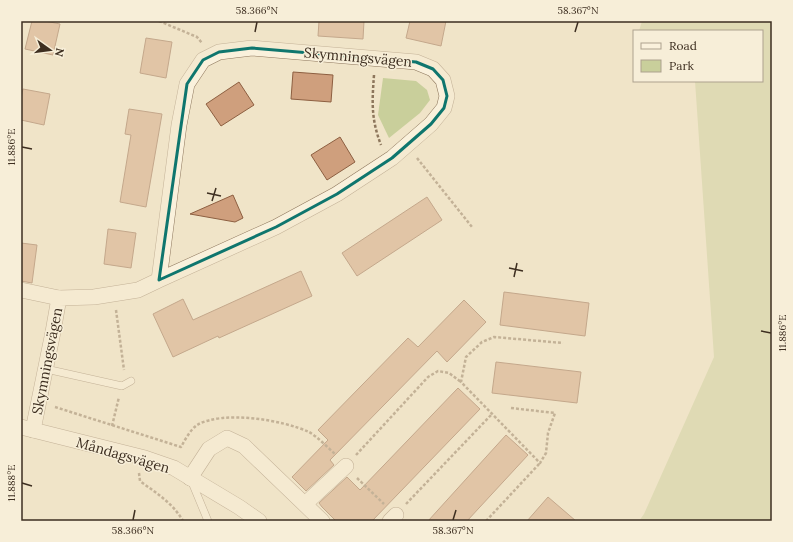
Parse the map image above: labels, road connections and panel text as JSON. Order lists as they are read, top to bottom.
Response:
{
  "streets": {
    "street": ["Skymningsvägen", "Måndagsvägen"]
  },
  "crossings": [
    ["Skymningsvägen", "Måndagsvägen"]
  ],
  "legend": ["Road", "Park"],
  "north": "right",
  "coordinates": [
    "58.366°N",
    "58.367°N",
    "11.886°E",
    "11.888°E"
  ]
}
